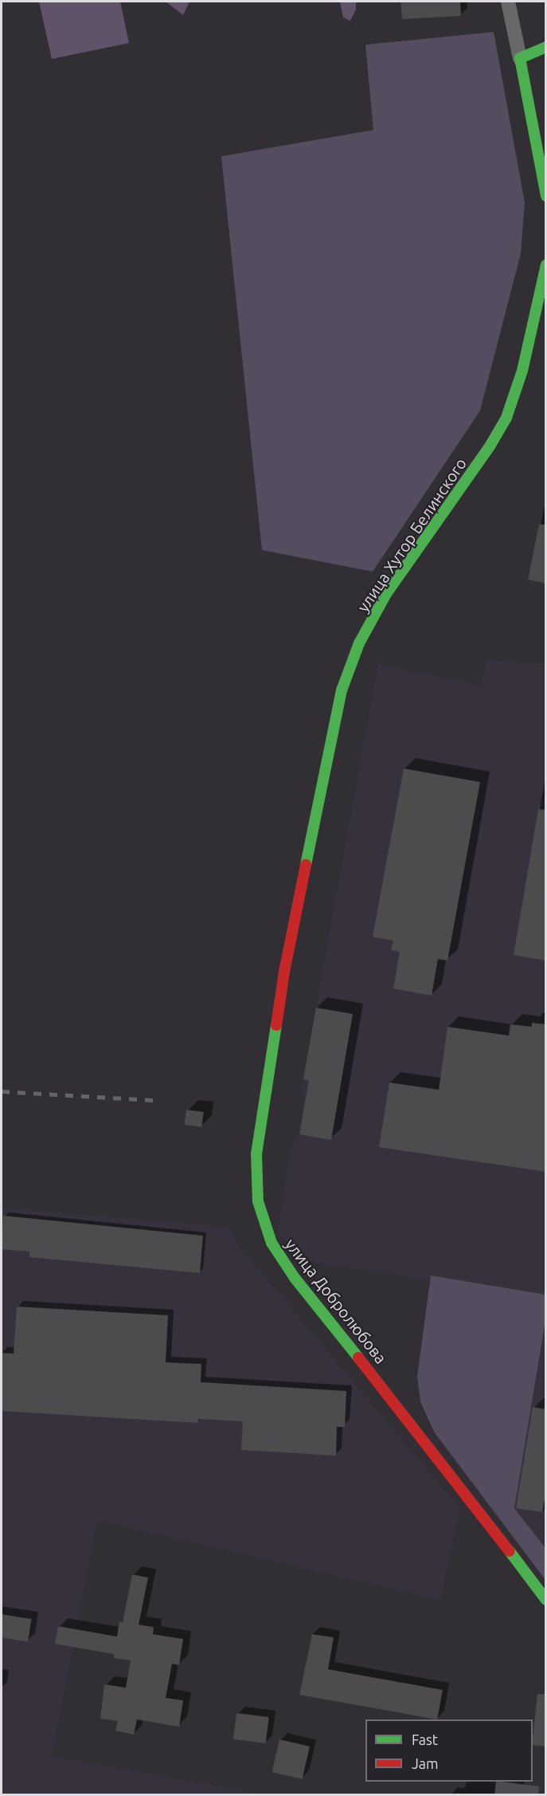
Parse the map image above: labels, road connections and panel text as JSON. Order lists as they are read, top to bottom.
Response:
{
  "streets": {
    "street": ["улица Хутор Белинского", "улица Добролюбова"]
  },
  "crossings": [
    ["улица Хутор Белинского", "улица Добролюбова"]
  ],
  "legend": ["Fast", "Jam"]
}
